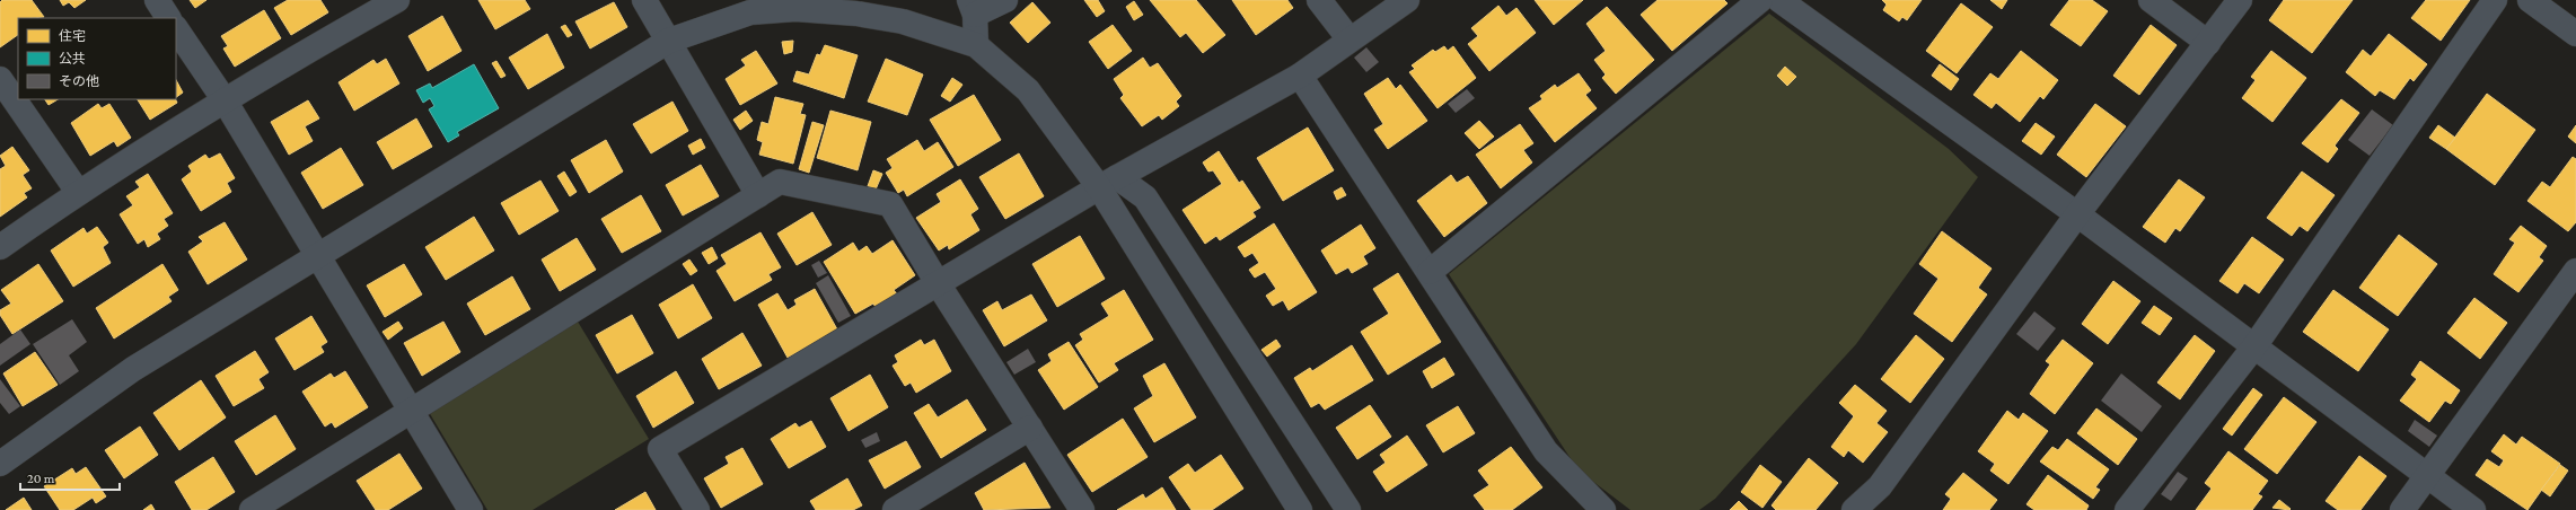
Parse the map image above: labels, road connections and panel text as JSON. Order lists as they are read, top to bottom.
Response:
{
  "legend": ["住宅", "公共", "その他"],
  "scale_bar": "20 m"
}
